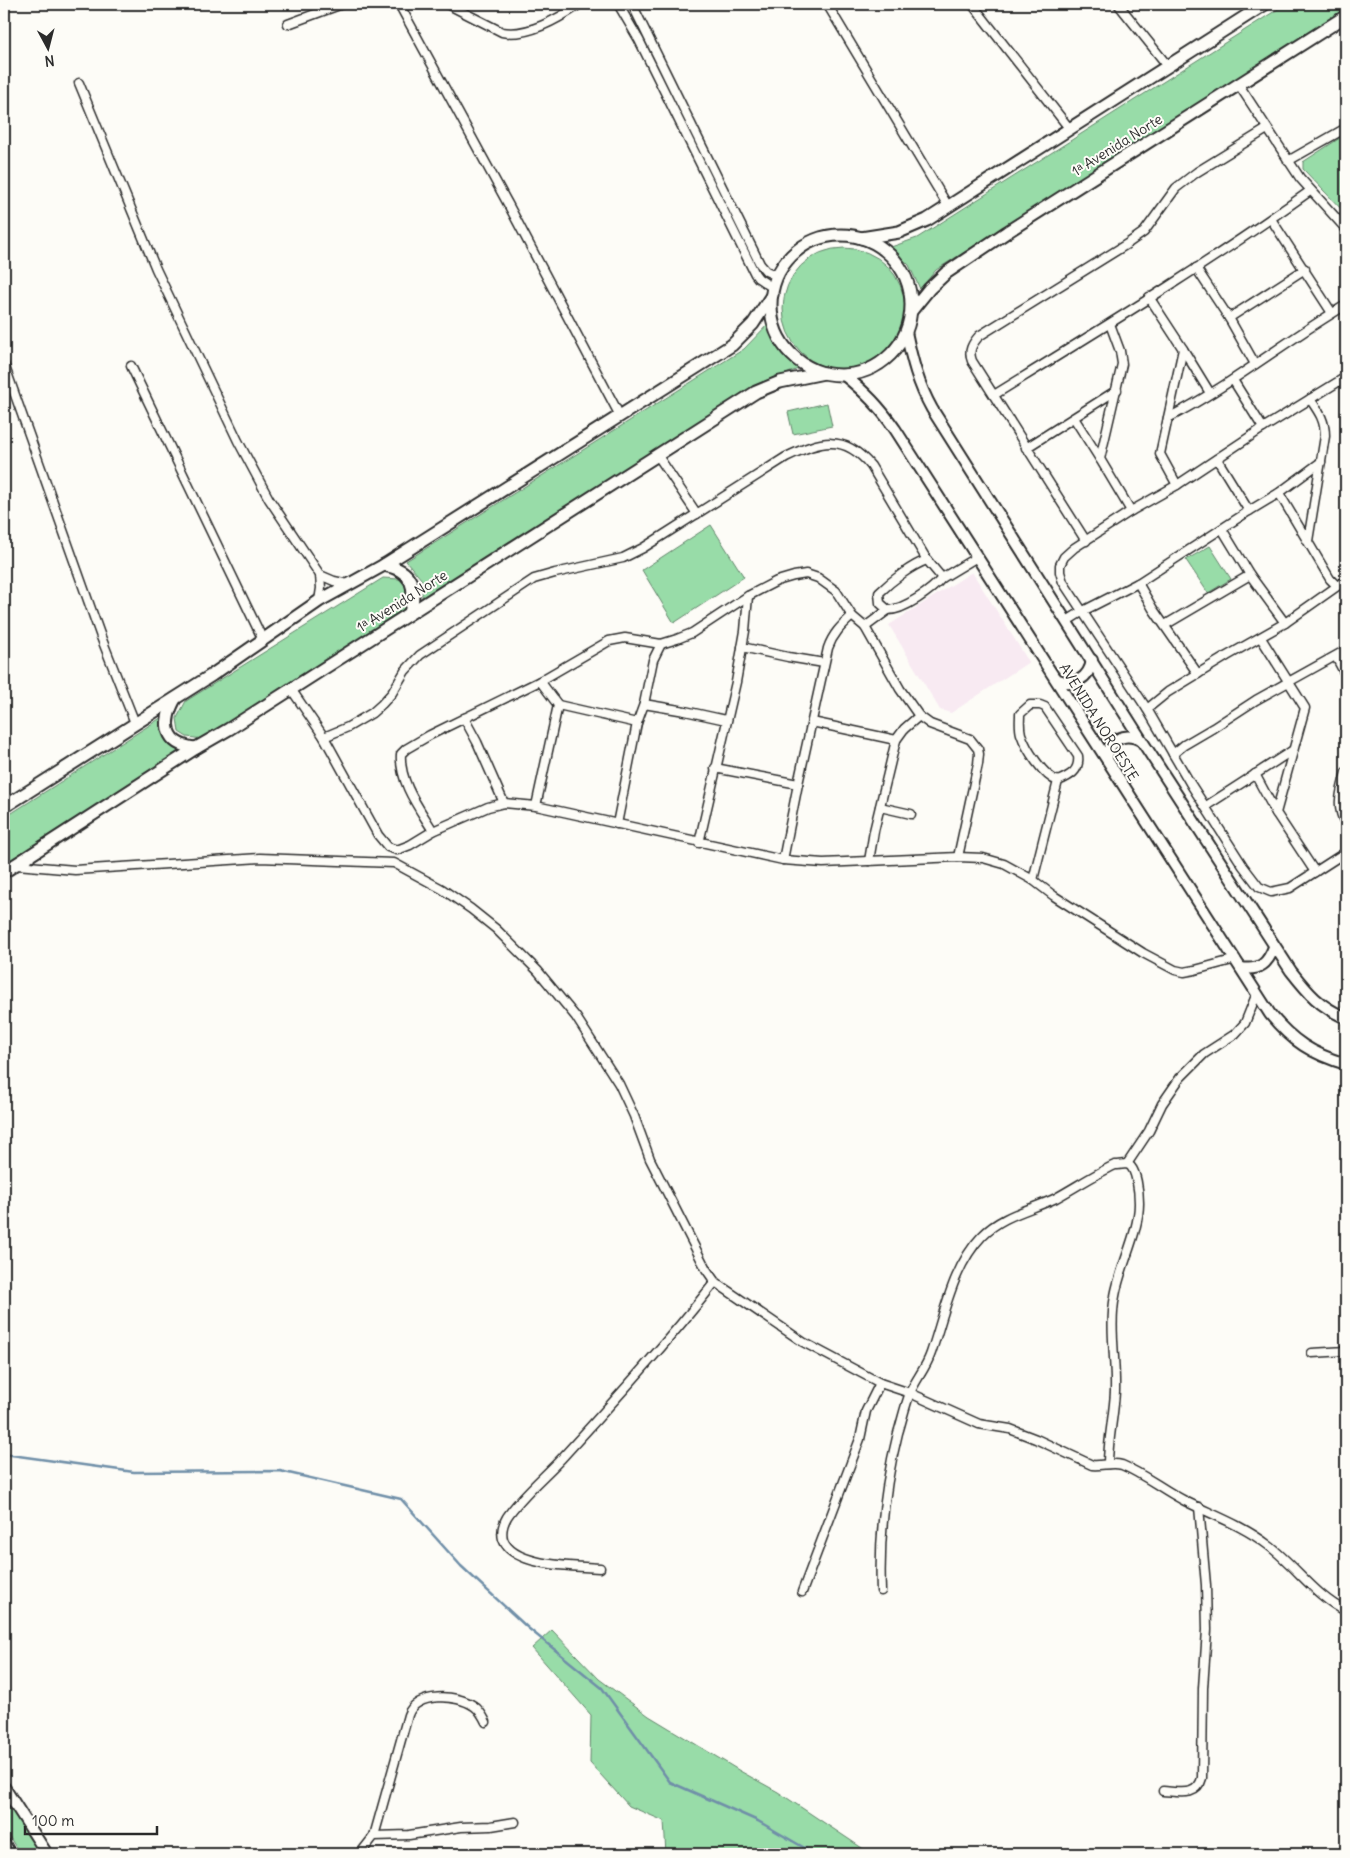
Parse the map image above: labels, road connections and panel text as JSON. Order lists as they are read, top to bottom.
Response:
{
  "streets": {
    "main road": ["1ᵃ Avenida Norte"],
    "street": ["AVENIDA NOROESTE"]
  },
  "crossings": [
    ["1ᵃ Avenida Norte", "AVENIDA NOROESTE"]
  ],
  "scale_bar": "100 m",
  "north": "bottom"
}
